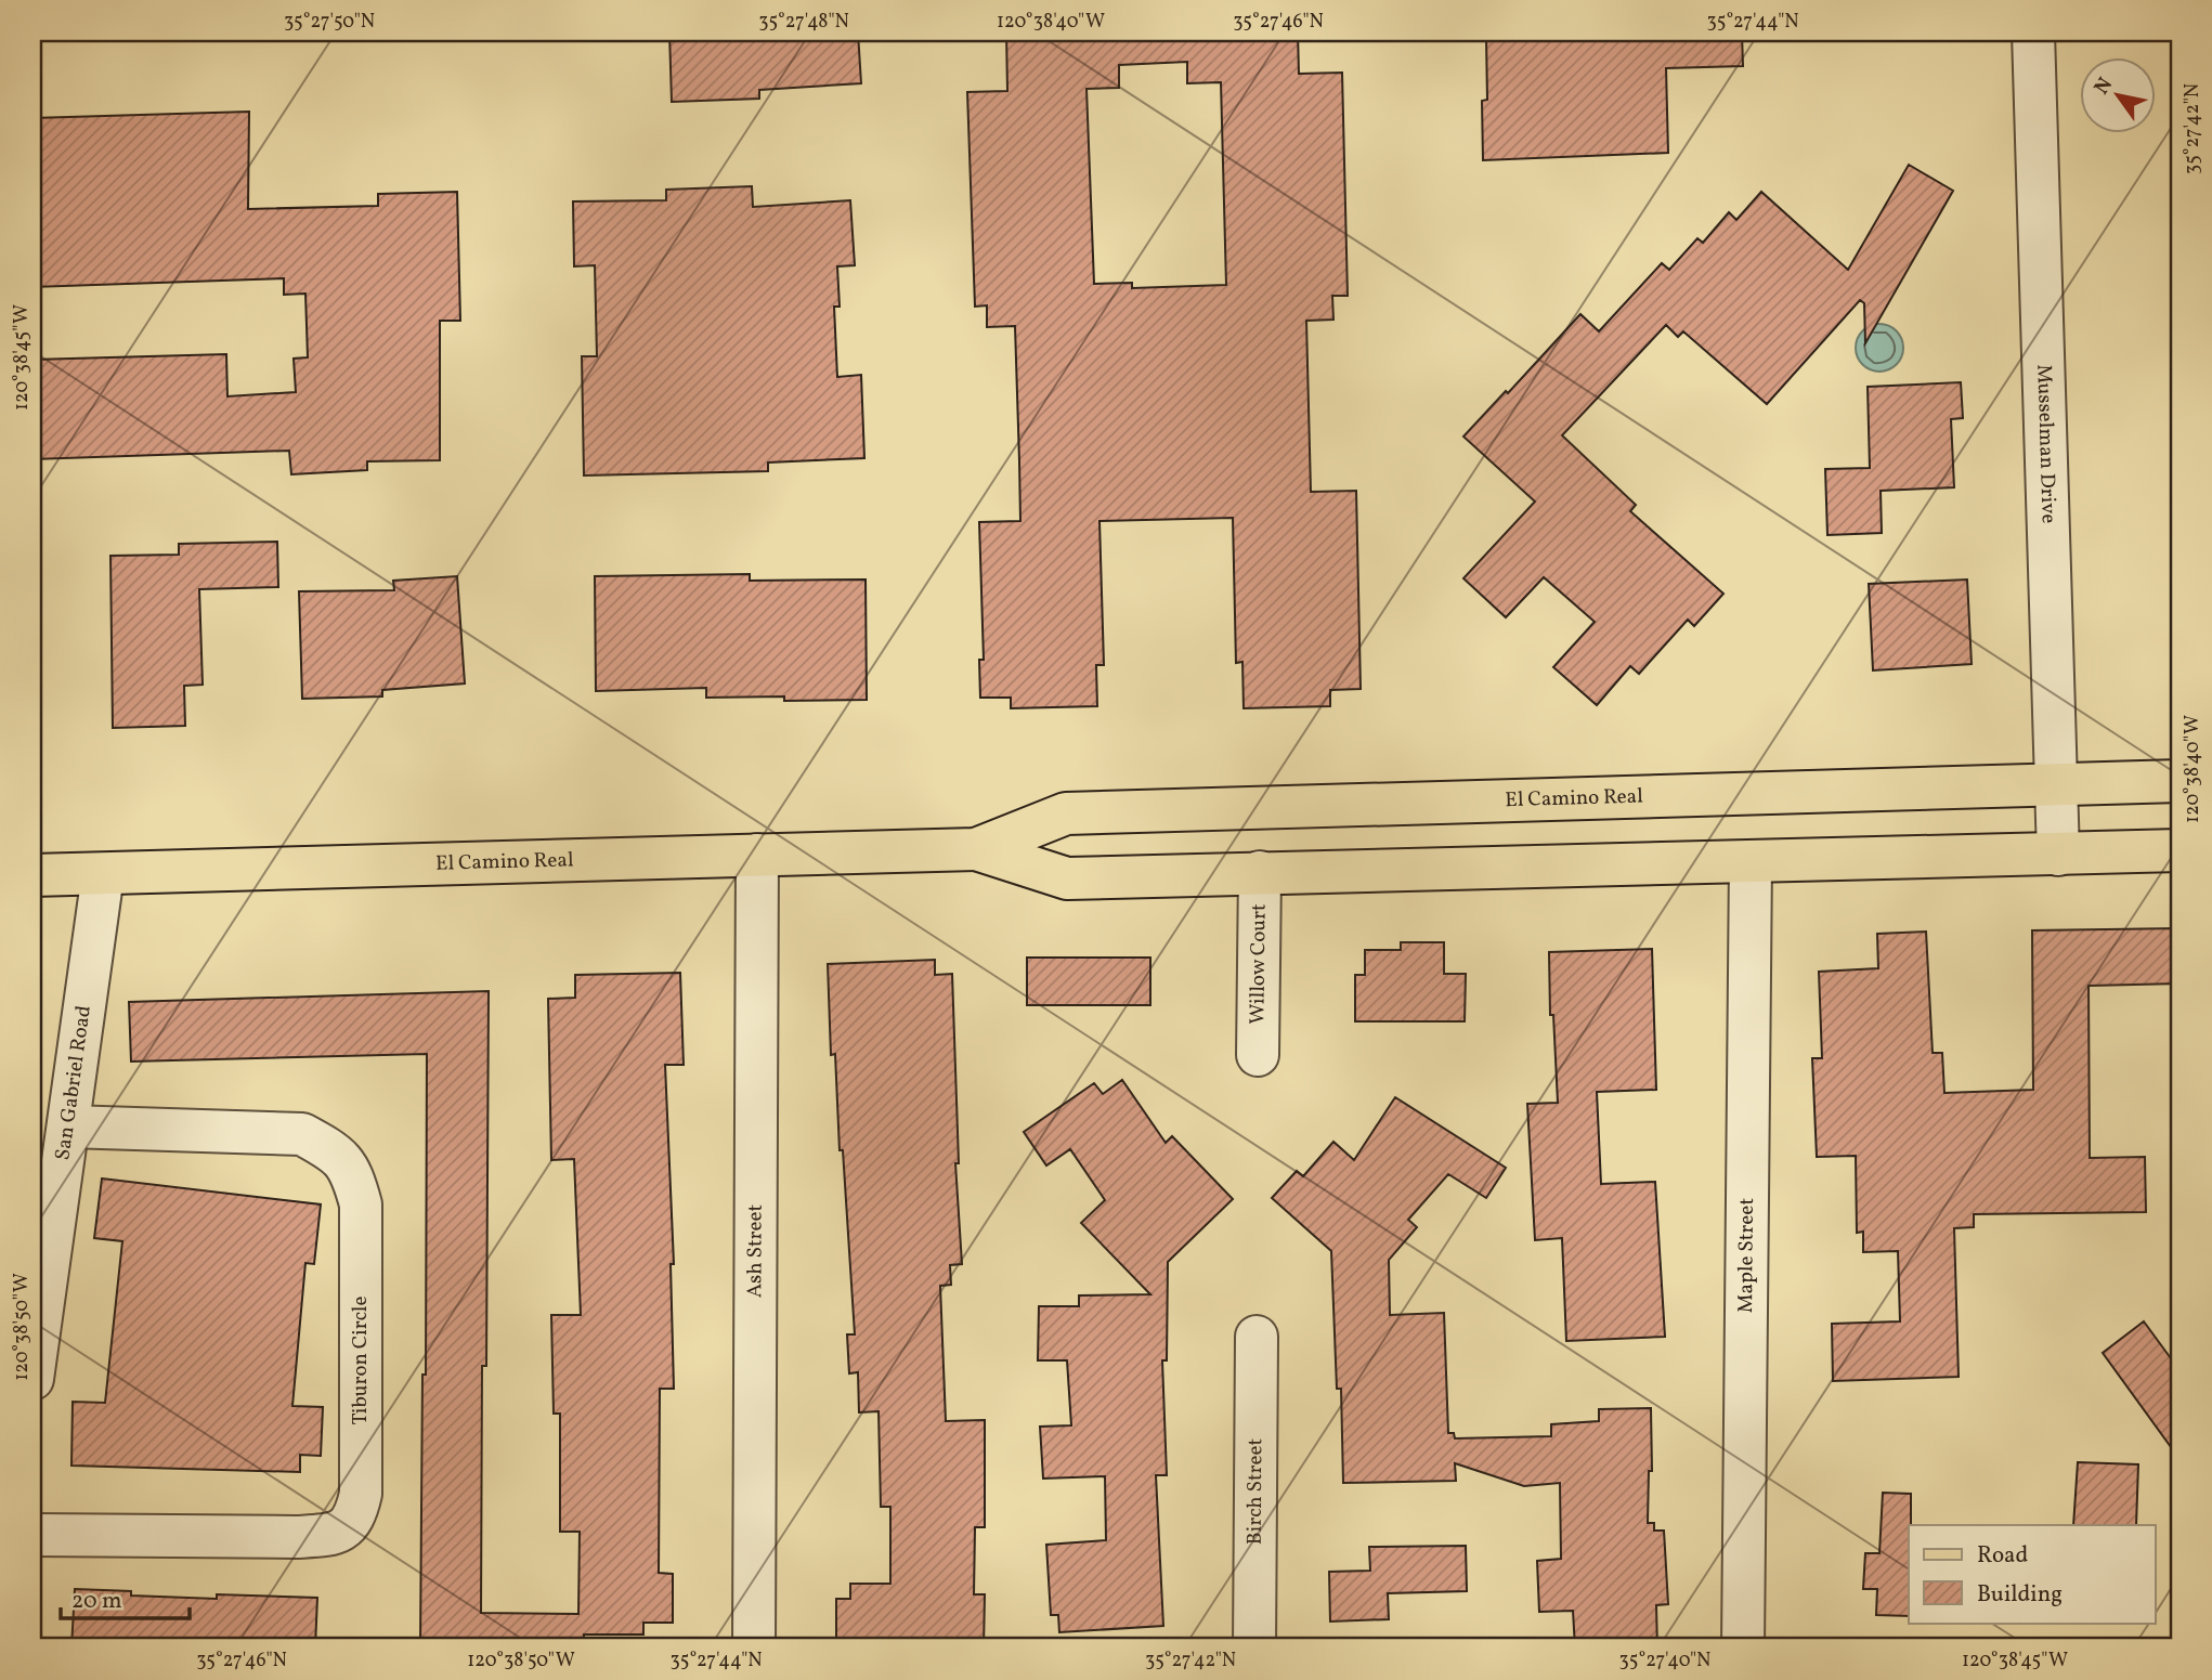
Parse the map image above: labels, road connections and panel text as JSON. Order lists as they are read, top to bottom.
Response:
{
  "streets": {
    "main road": ["El Camino Real"],
    "street": [
      "Musselman Drive",
      "Willow Court",
      "San Gabriel Road",
      "Ash Street",
      "Maple Street",
      "Tiburon Circle",
      "Birch Street"
    ]
  },
  "crossings": [
    ["Musselman Drive", "El Camino Real"],
    ["El Camino Real", "Willow Court"],
    ["El Camino Real", "San Gabriel Road"],
    ["El Camino Real", "Ash Street"],
    ["El Camino Real", "Maple Street"],
    ["San Gabriel Road", "Tiburon Circle"]
  ],
  "legend": ["Road", "Building"],
  "scale_bar": "20 m",
  "north": "top left",
  "coordinates": [
    "35°27'50\"N",
    "35°27'48\"N",
    "120°38'40\"W",
    "35°27'46\"N",
    "35°27'44\"N",
    "35°27'42\"N",
    "120°38'45\"W",
    "120°38'50\"W",
    "35°27'40\"N"
  ]
}
